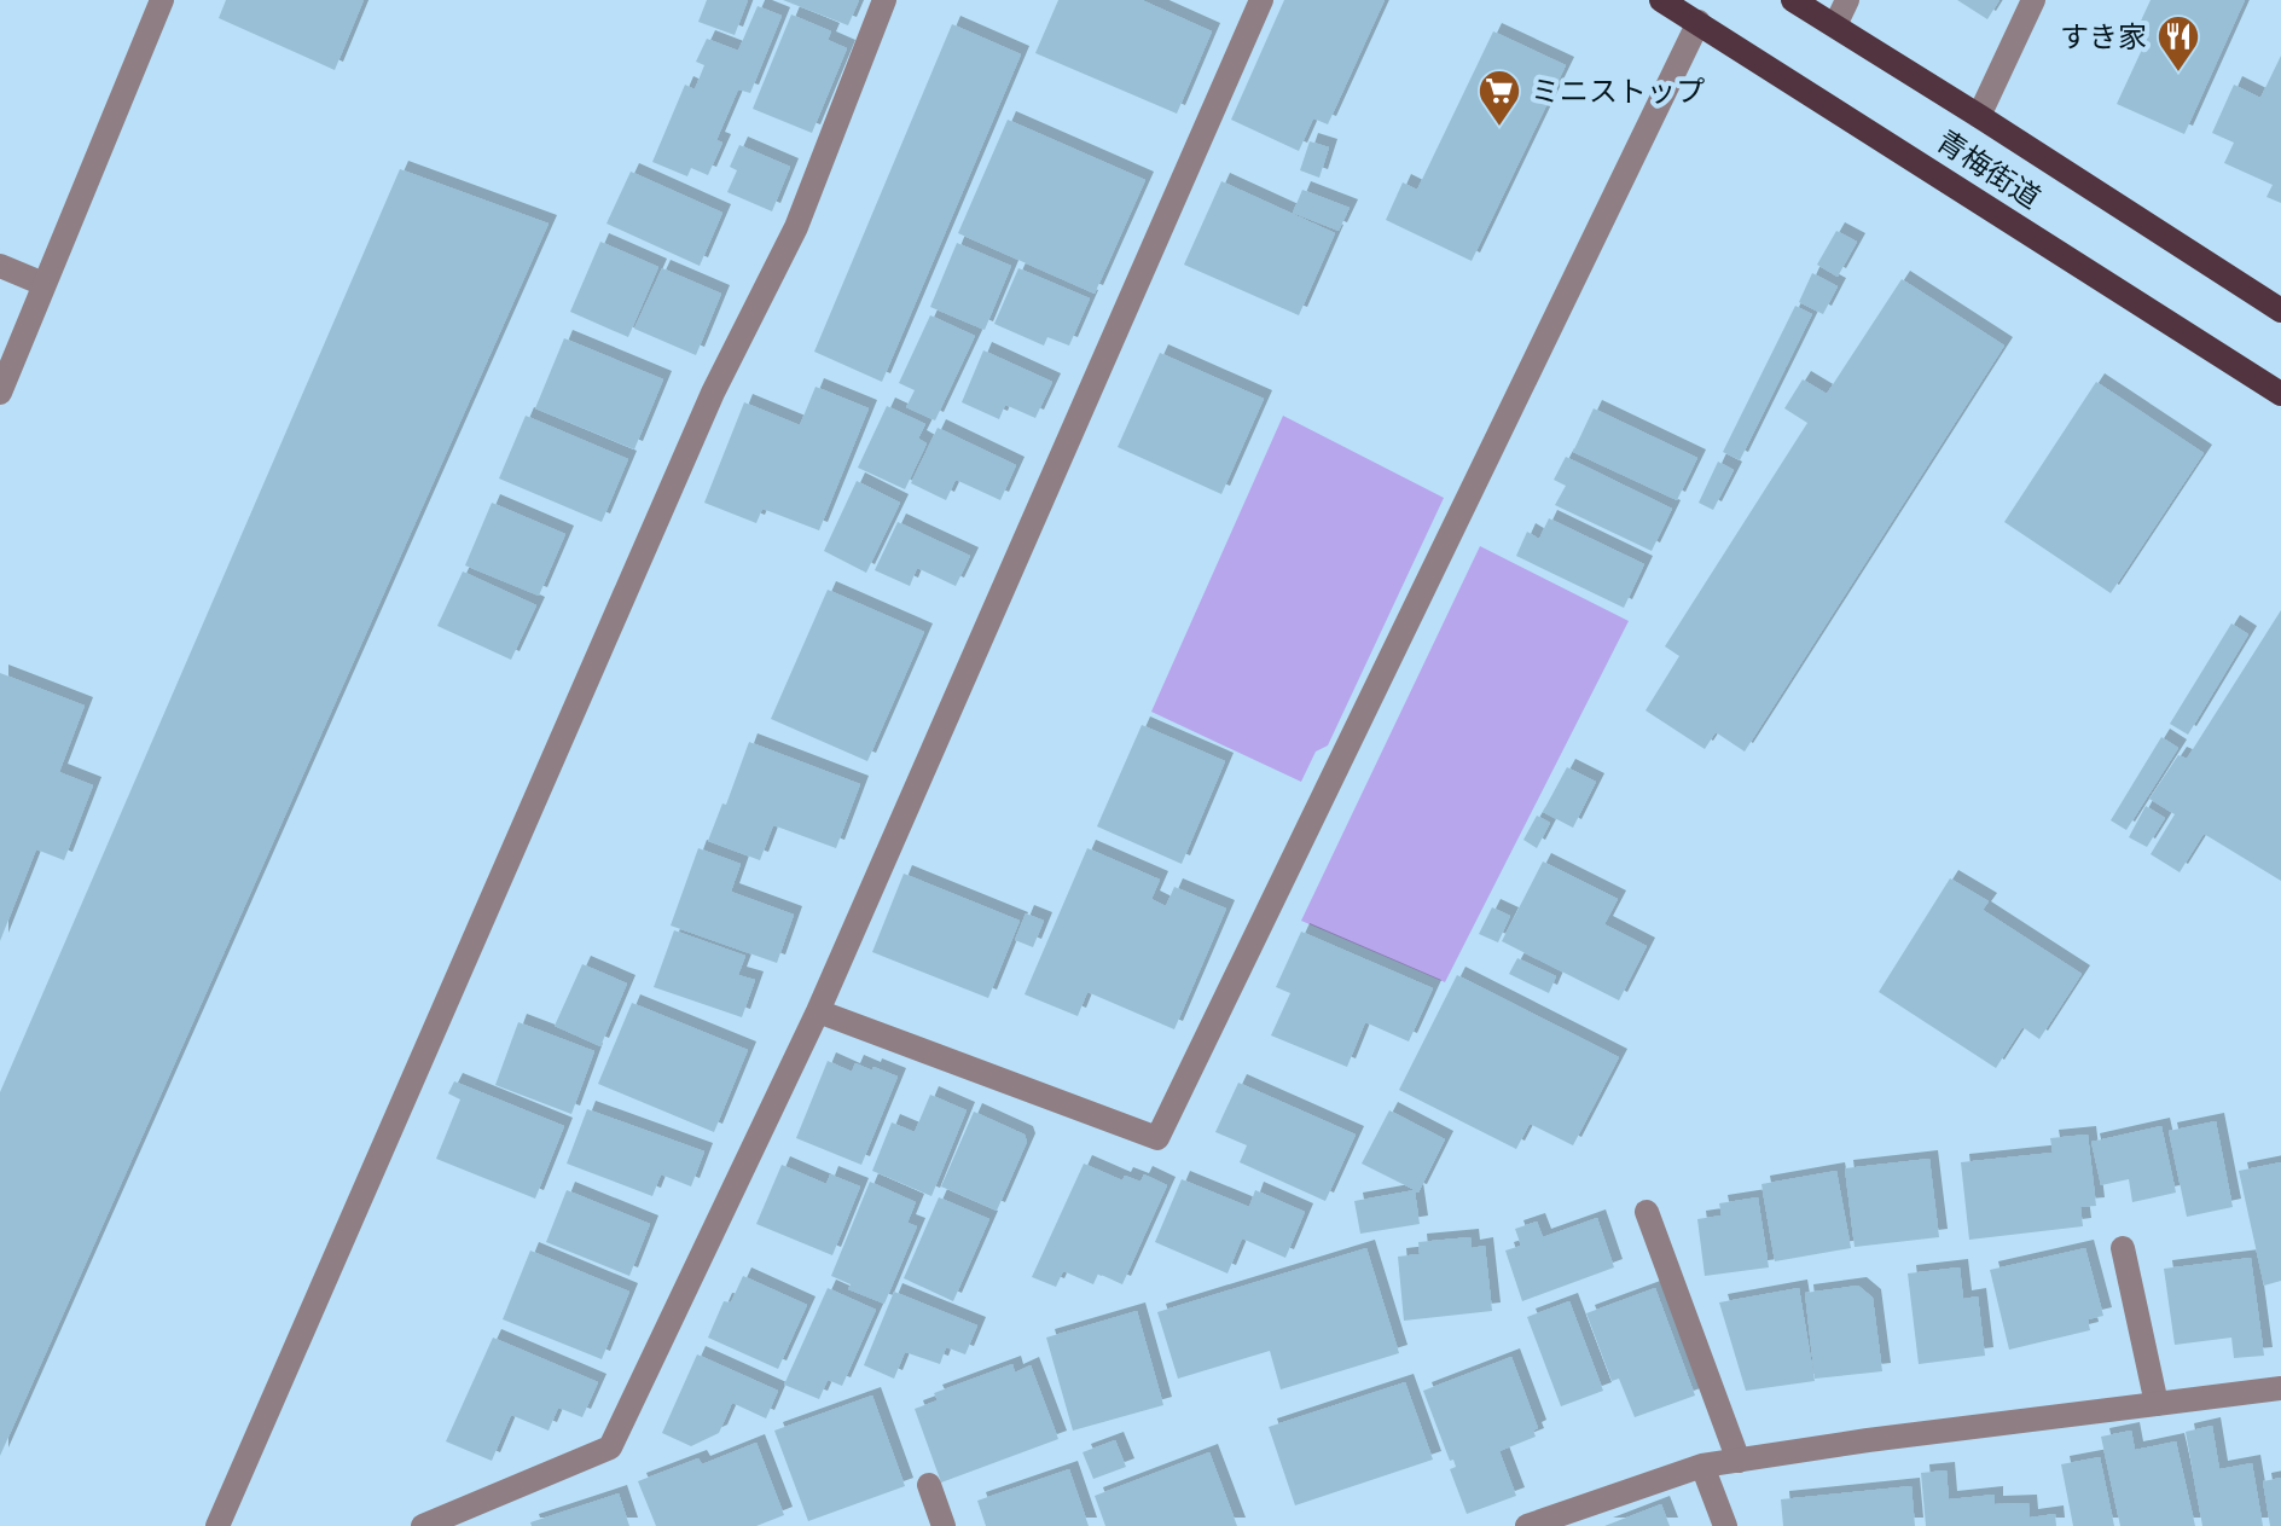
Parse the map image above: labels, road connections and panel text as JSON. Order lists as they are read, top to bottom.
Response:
{
  "streets": {
    "main road": ["青梅街道"]
  },
  "places": {
    "restaurant": ["すき家"],
    "supermarket": ["ミニストップ"]
  }
}
